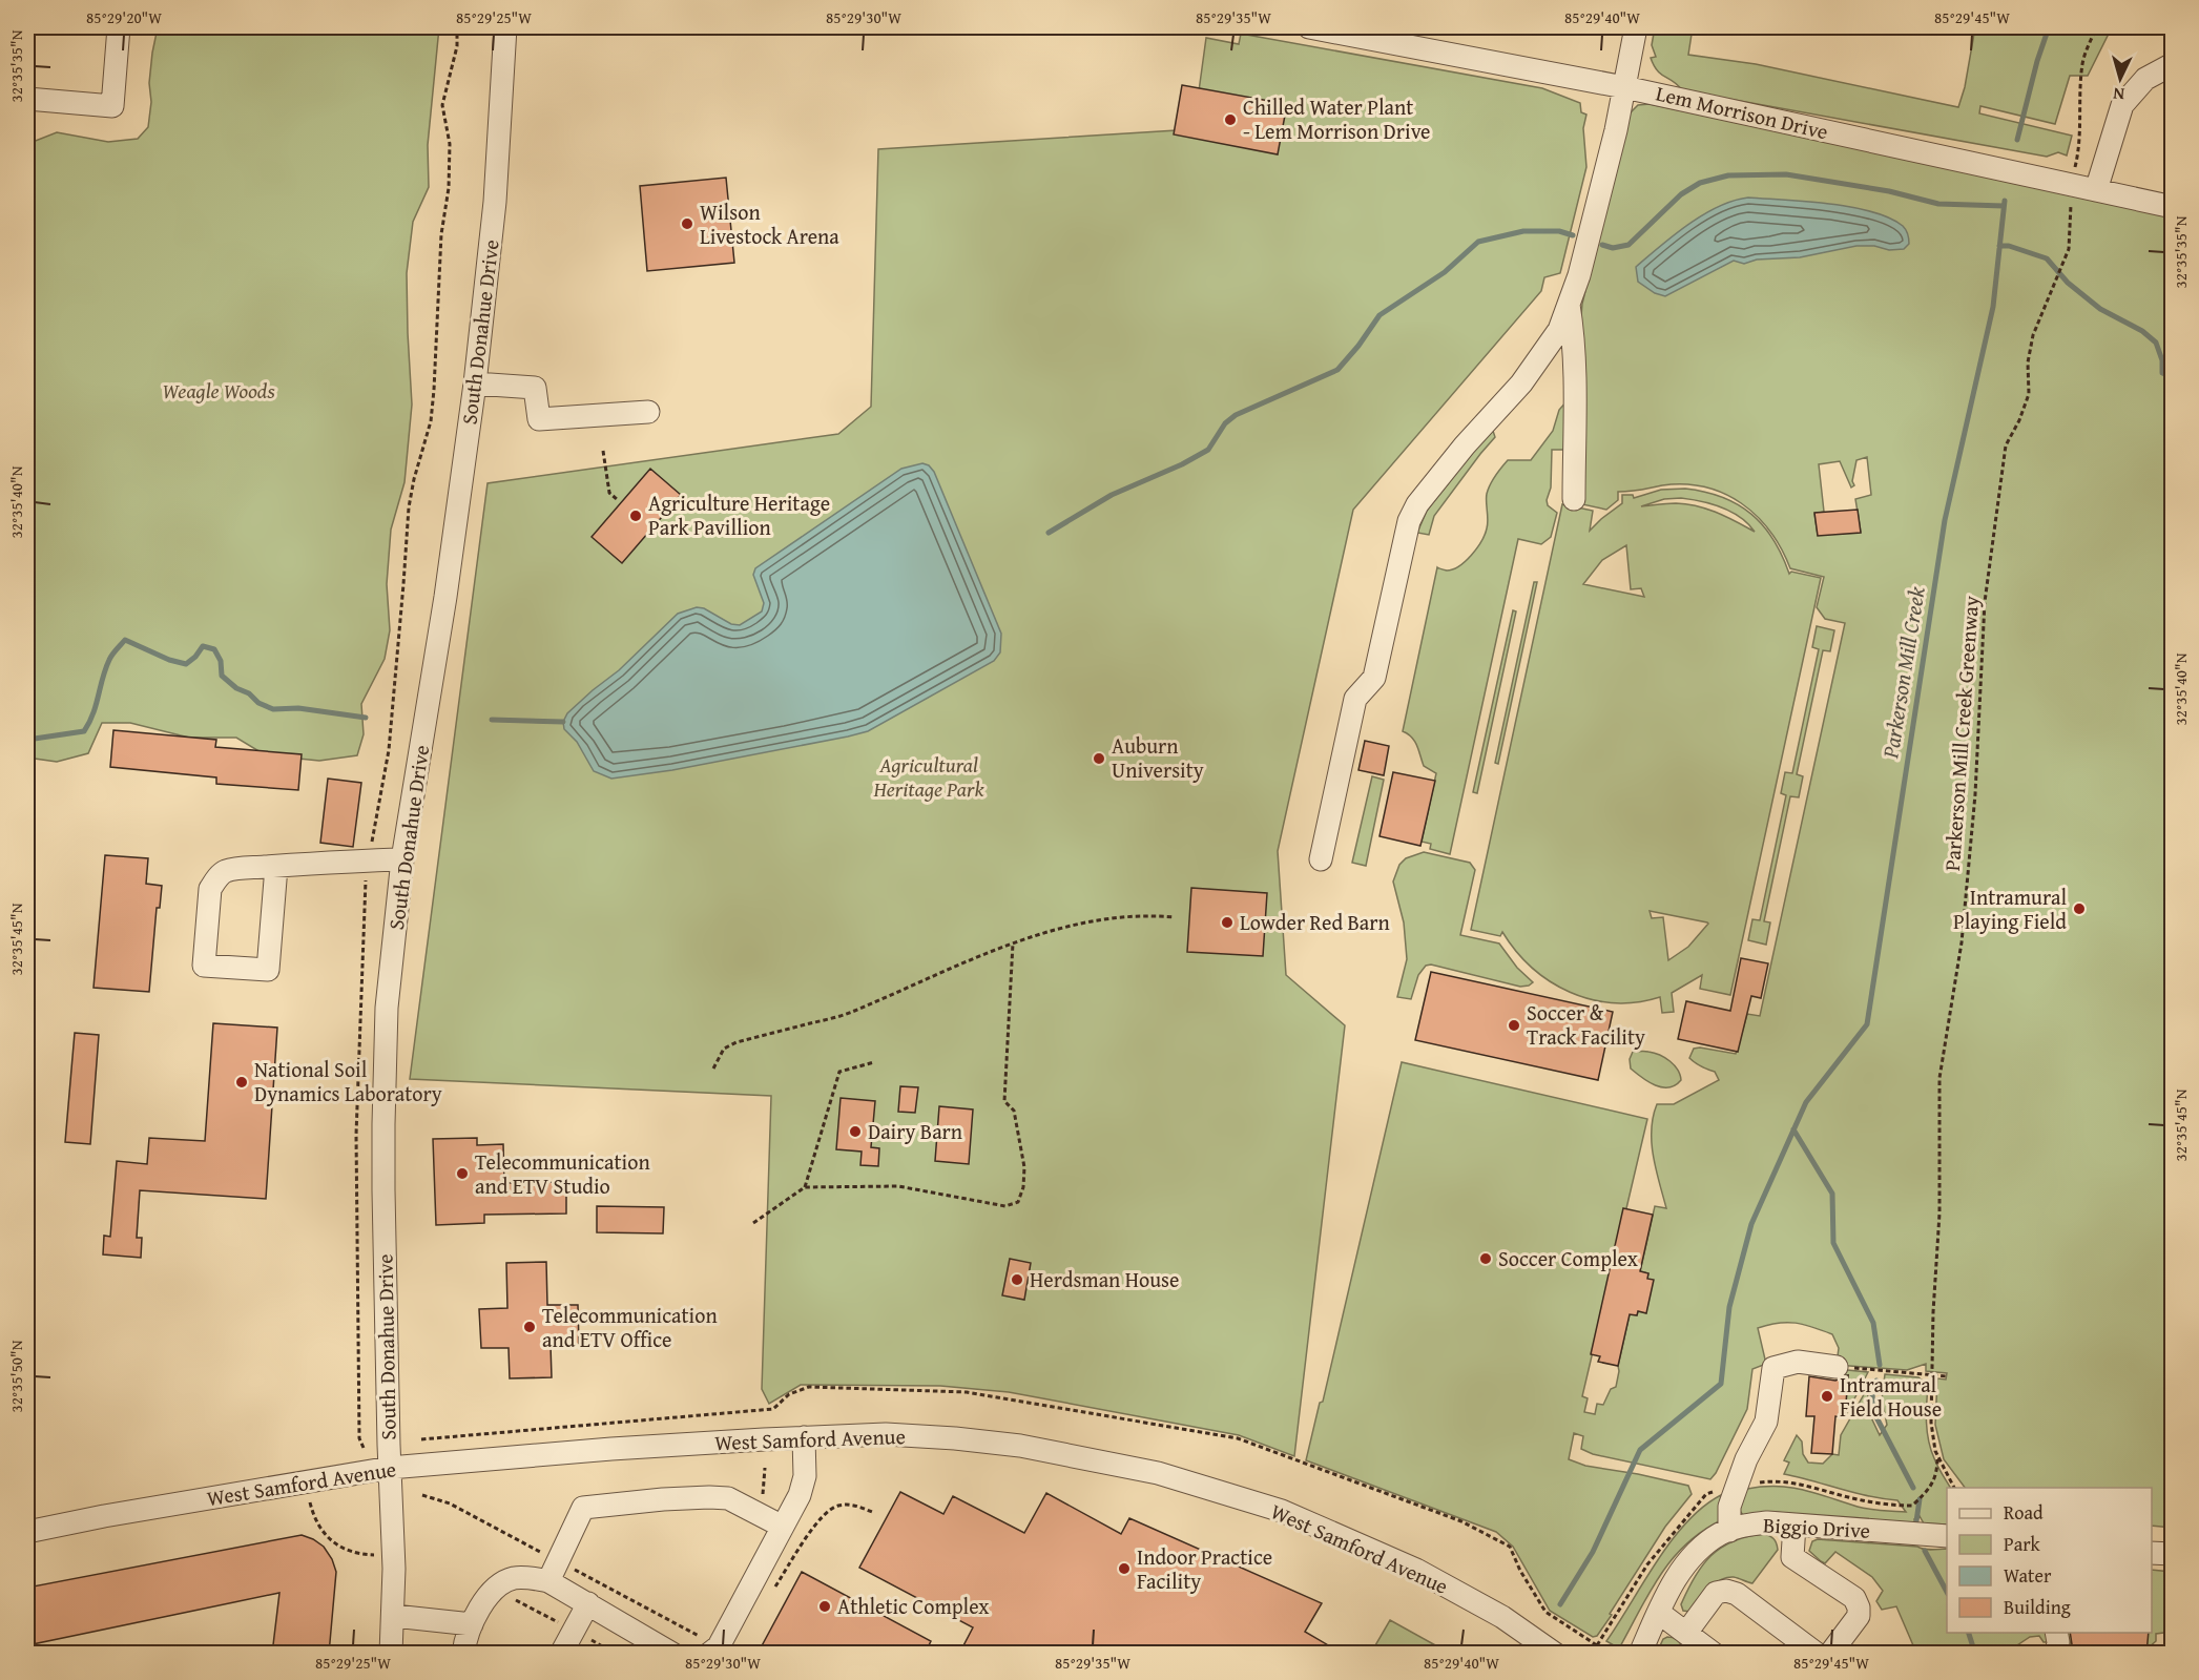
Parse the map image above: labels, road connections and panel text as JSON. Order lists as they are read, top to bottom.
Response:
{
  "streets": {
    "street": [
      "Lem Morrison Drive",
      "South Donahue Drive",
      "West Samford Avenue",
      "Biggio Drive"
    ],
    "path": ["Parkerson Mill Creek Greenway"]
  },
  "crossings": [
    ["Lem Morrison Drive", "Parkerson Mill Creek Greenway"],
    ["South Donahue Drive", "West Samford Avenue"]
  ],
  "water": ["Parkerson Mill Creek"],
  "parks": ["Weagle Woods", "Agricultural Heritage Park"],
  "places": [
    "Chilled Water Plant - Lem Morrison Drive",
    "Wilson Livestock Arena",
    "Agriculture Heritage Park Pavillion",
    "Auburn University",
    "Intramural Playing Field",
    "Lowder Red Barn",
    "Soccer & Track Facility",
    "National Soil Dynamics Laboratory",
    "Dairy Barn",
    "Telecommunication and ETV Studio",
    "Soccer Complex",
    "Herdsman House",
    "Telecommunication and ETV Office",
    "Intramural Field House",
    "Indoor Practice Facility",
    "Athletic Complex"
  ],
  "legend": [
    "Road",
    "Park",
    "Water",
    "Building"
  ],
  "north": "bottom",
  "coordinates": [
    "85°29'20\"W",
    "85°29'25\"W",
    "85°29'30\"W",
    "85°29'35\"W",
    "85°29'40\"W",
    "85°29'45\"W",
    "32°35'35\"N",
    "32°35'40\"N",
    "32°35'45\"N",
    "32°35'50\"N"
  ]
}
